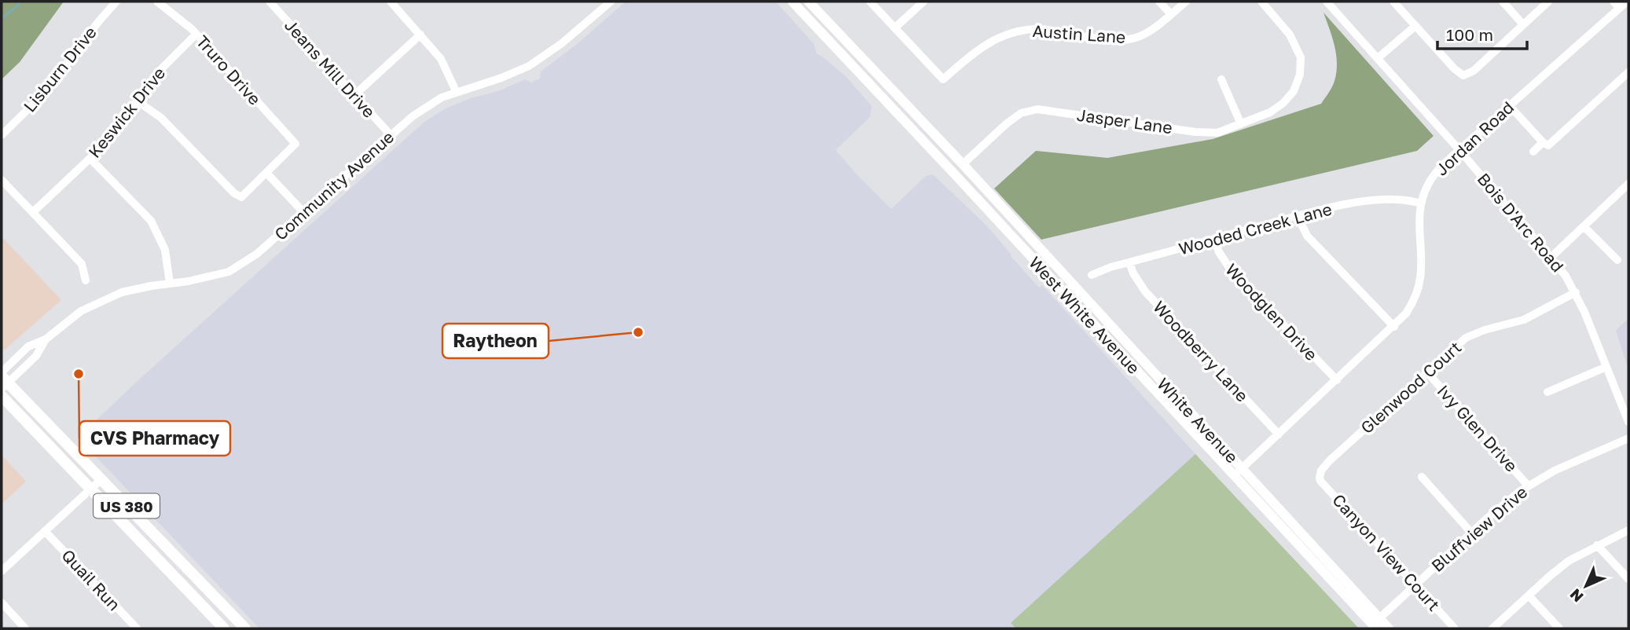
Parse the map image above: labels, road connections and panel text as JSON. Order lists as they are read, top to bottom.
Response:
{
  "streets": {
    "highway": ["US 380"],
    "main road": ["West White Avenue", "White Avenue"],
    "street": [
      "Austin Lane",
      "Jeans Mill Drive",
      "Lisburn Drive",
      "Truro Drive",
      "Keswick Drive",
      "Jasper Lane",
      "Jordan Road",
      "Community Avenue",
      "Bois D'Arc Road",
      "Wooded Creek Lane",
      "Woodglen Drive",
      "Woodberry Lane",
      "Glenwood Court",
      "Ivy Glen Drive",
      "Bluffview Drive",
      "Canyon View Court",
      "Quail Run"
    ]
  },
  "crossings": [
    ["Jeans Mill Drive", "Community Avenue"],
    ["Truro Drive", "Keswick Drive"],
    ["Jasper Lane", "White Avenue"],
    ["Jordan Road", "Bois D'Arc Road"],
    ["Jordan Road", "Wooded Creek Lane"],
    ["Jordan Road", "Woodglen Drive"],
    ["Jordan Road", "West White Avenue"],
    ["Jordan Road", "Woodberry Lane"],
    ["Jordan Road", "White Avenue"],
    ["Community Avenue", "US 380"],
    ["Bois D'Arc Road", "Glenwood Court"],
    ["Wooded Creek Lane", "Woodglen Drive"],
    ["Wooded Creek Lane", "Woodberry Lane"],
    ["West White Avenue", "White Avenue"],
    ["Glenwood Court", "Ivy Glen Drive"],
    ["Glenwood Court", "Canyon View Court"],
    ["White Avenue", "Bluffview Drive"],
    ["Ivy Glen Drive", "Bluffview Drive"],
    ["Bluffview Drive", "Canyon View Court"]
  ],
  "places": ["Raytheon", "CVS Pharmacy"],
  "scale_bar": "100 m",
  "north": "bottom left"
}
